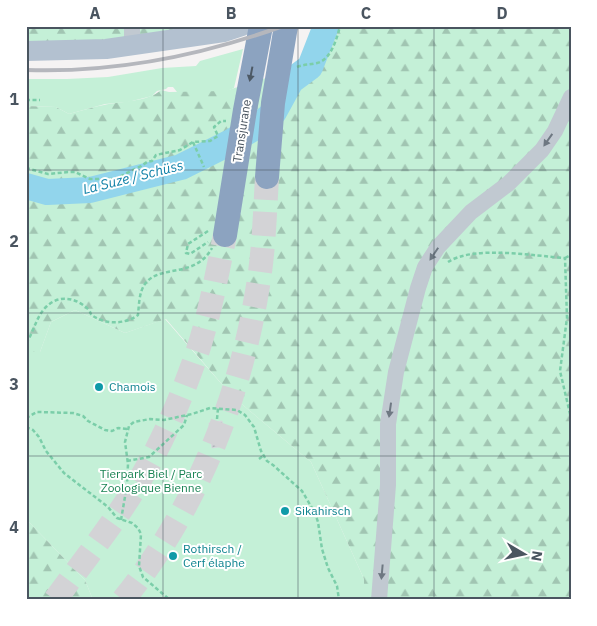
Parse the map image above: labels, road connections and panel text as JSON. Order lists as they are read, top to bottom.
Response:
{
  "streets": {
    "highway": ["Transjurane"]
  },
  "water": ["La Suze / Schüss"],
  "parks": ["Tierpark Biel / Parc Zoologique Bienne"],
  "places": ["Chamois", "Sikahirsch", "Rothirsch / Cerf élaphe"],
  "north": "right",
  "grid": {
    "columns": [
      "A",
      "B",
      "C",
      "D"
    ],
    "rows": [
      "1",
      "2",
      "3",
      "4"
    ]
  }
}
